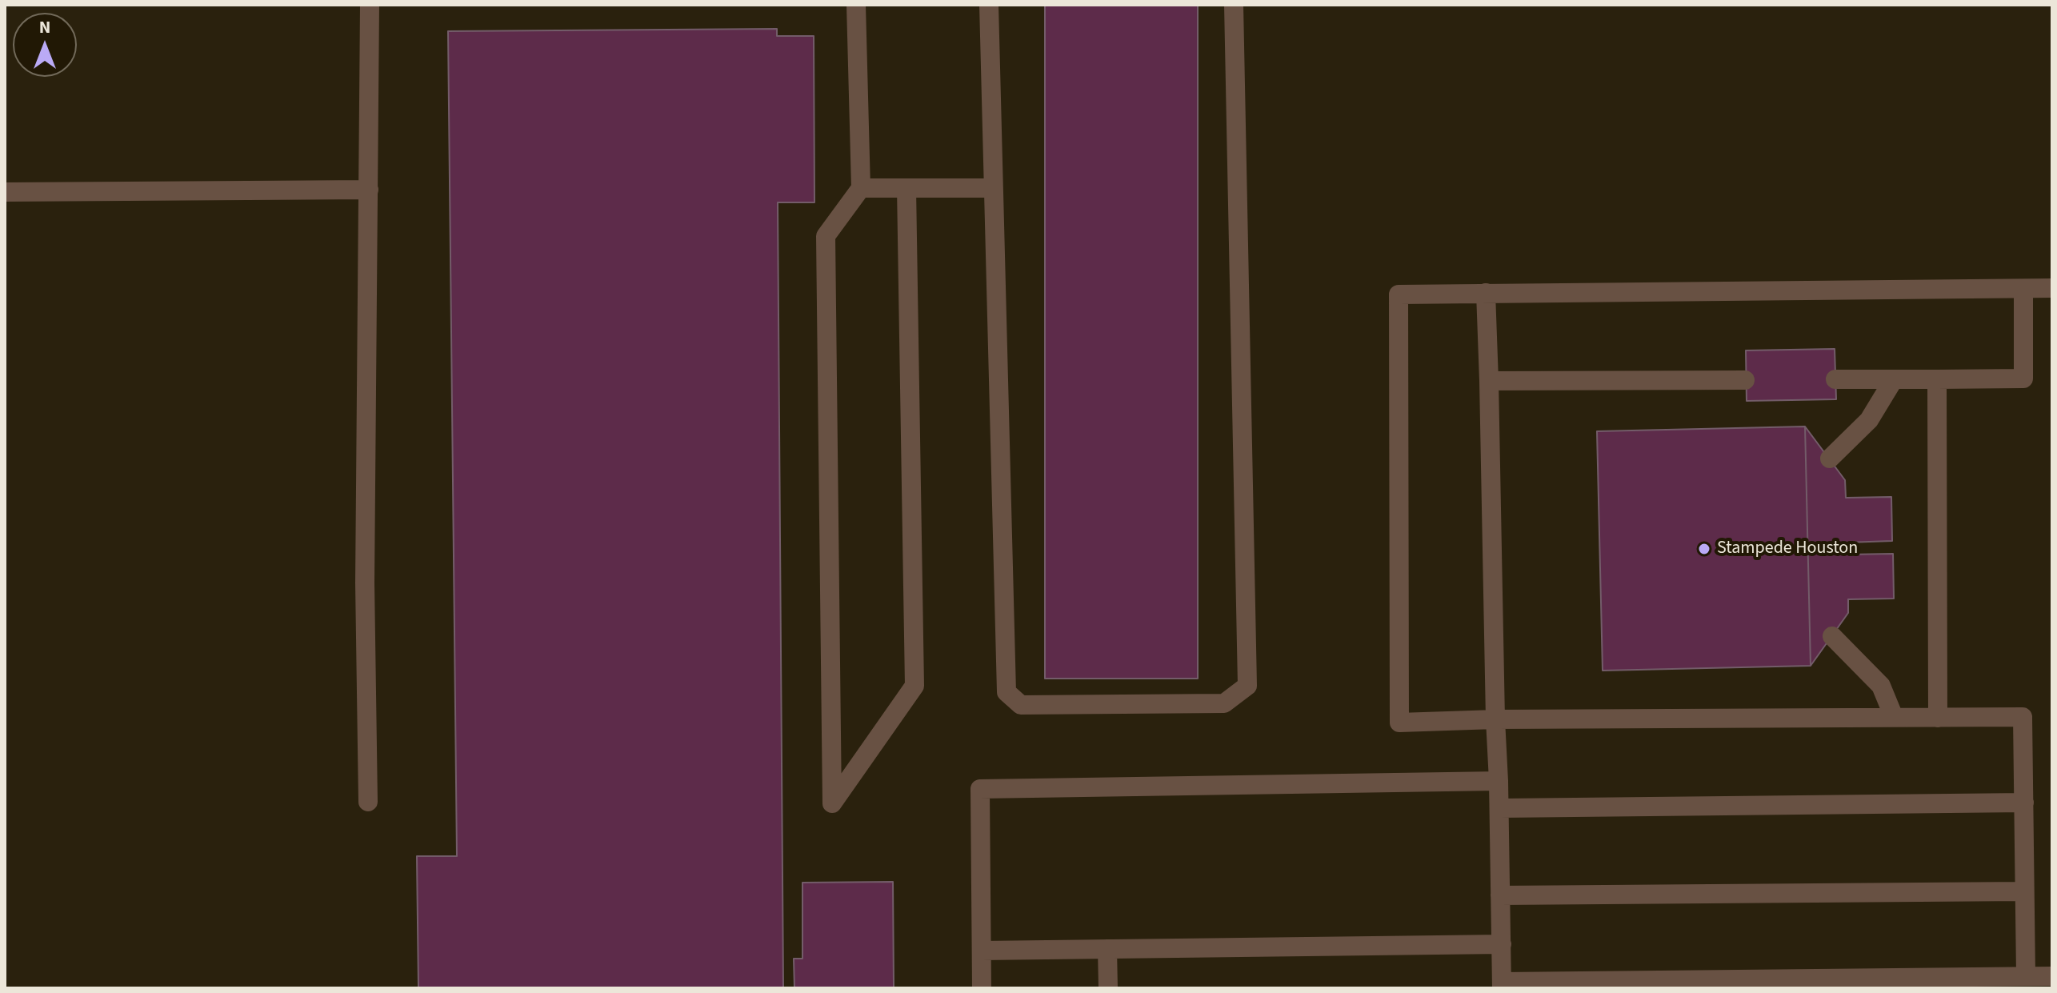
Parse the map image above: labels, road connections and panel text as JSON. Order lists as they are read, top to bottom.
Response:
{
  "places": ["Stampede Houston"],
  "north": "top"
}
